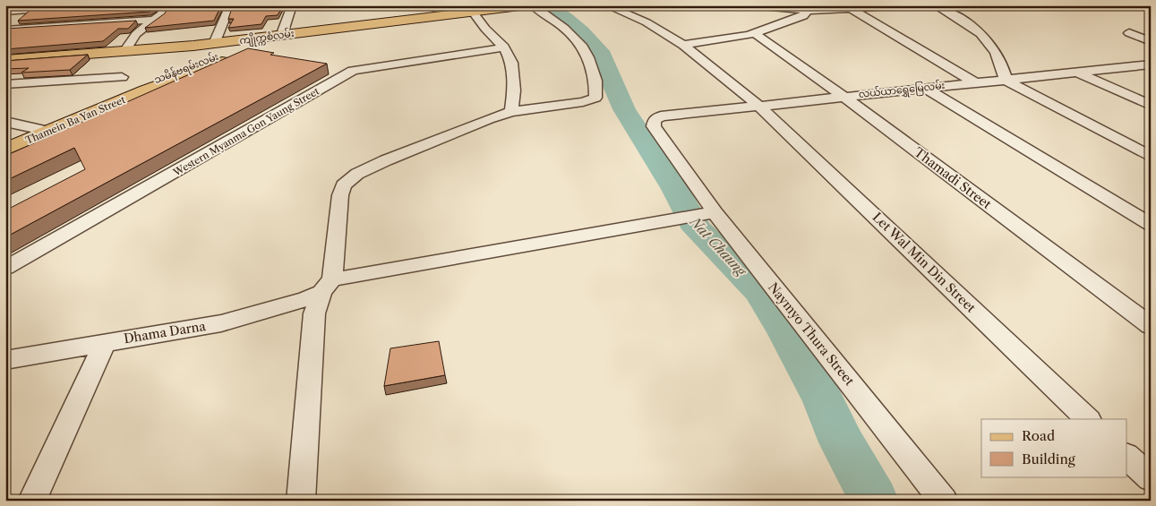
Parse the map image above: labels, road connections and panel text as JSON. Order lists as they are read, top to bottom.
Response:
{
  "streets": {
    "main road": ["ကျိုက္ကစံလမ်း", "သမိန်ဗရမ်းလမ်း", "Thamein Ba Yan Street"],
    "street": [
      "လယ်ယာရွှေမြေလမ်း",
      "Western Myanma Gon Yaung Street",
      "Thamadi Street",
      "Let Wal Min Din Street",
      "Dhama Darna",
      "Naymyo Thura Street"
    ]
  },
  "crossings": [
    ["ကျိုက္ကစံလမ်း", "သမိန်ဗရမ်းလမ်း"],
    ["သမိန်ဗရမ်းလမ်း", "Thamein Ba Yan Street"],
    ["လယ်ယာရွှေမြေလမ်း", "Thamadi Street"],
    ["လယ်ယာရွှေမြေလမ်း", "Let Wal Min Din Street"],
    ["လယ်ယာရွှေမြေလမ်း", "Naymyo Thura Street"]
  ],
  "water": ["Nat Chaung"],
  "legend": ["Road", "Building"]
}
